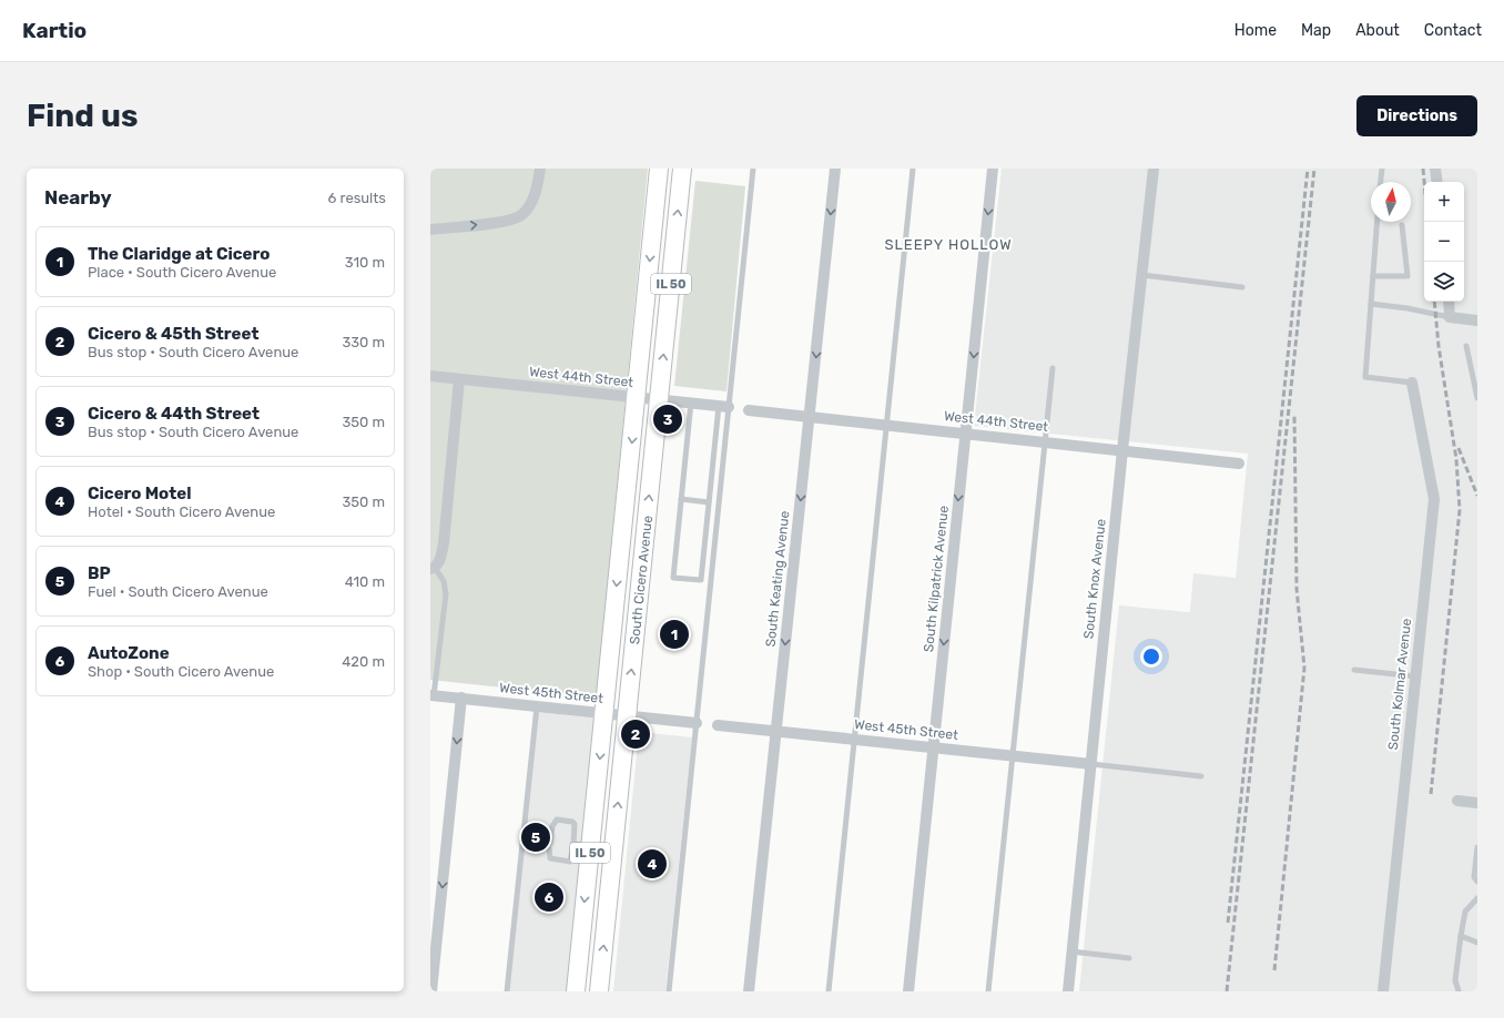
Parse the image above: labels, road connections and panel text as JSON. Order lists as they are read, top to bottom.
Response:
{
  "streets": {
    "main road": ["IL 50", "South Cicero Avenue"],
    "street": [
      "West 44th Street",
      "South Keating Avenue",
      "South Kilpatrick Avenue",
      "South Knox Avenue",
      "South Kolmar Avenue",
      "West 45th Street"
    ]
  },
  "crossings": [
    ["West 44th Street", "South Keating Avenue"],
    ["West 44th Street", "South Kilpatrick Avenue"],
    ["West 44th Street", "South Knox Avenue"],
    ["West 44th Street", "South Cicero Avenue"],
    ["South Keating Avenue", "West 45th Street"],
    ["South Kilpatrick Avenue", "West 45th Street"],
    ["South Knox Avenue", "West 45th Street"],
    ["South Cicero Avenue", "West 45th Street"]
  ],
  "one_way": ["South Keating Avenue", "South Kilpatrick Avenue"],
  "districts": ["SLEEPY HOLLOW"],
  "north": "top",
  "page": {
    "header": "Kartio",
    "nav": [
      "Home",
      "Map",
      "About",
      "Contact"
    ],
    "buttons": "Directions",
    "title": "Find us",
    "heading": ["Nearby", "6 results"],
    "map_buttons": ["+", "−"],
    "list": [
      {
        "mark": "1",
        "name": "The Claridge at Cicero",
        "note": "Place · South Cicero Avenue",
        "value": "310 m"
      },
      {
        "mark": "2",
        "name": "Cicero & 45th Street",
        "note": "Bus stop · South Cicero Avenue",
        "value": "330 m"
      },
      {
        "mark": "3",
        "name": "Cicero & 44th Street",
        "note": "Bus stop · South Cicero Avenue",
        "value": "350 m"
      },
      {
        "mark": "4",
        "name": "Cicero Motel",
        "note": "Hotel · South Cicero Avenue",
        "value": "350 m"
      },
      {
        "mark": "5",
        "name": "BP",
        "note": "Fuel · South Cicero Avenue",
        "value": "410 m"
      },
      {
        "mark": "6",
        "name": "AutoZone",
        "note": "Shop · South Cicero Avenue",
        "value": "420 m"
      }
    ],
    "pins": [
      "3",
      "1",
      "2",
      "5",
      "4",
      "6"
    ]
  }
}
